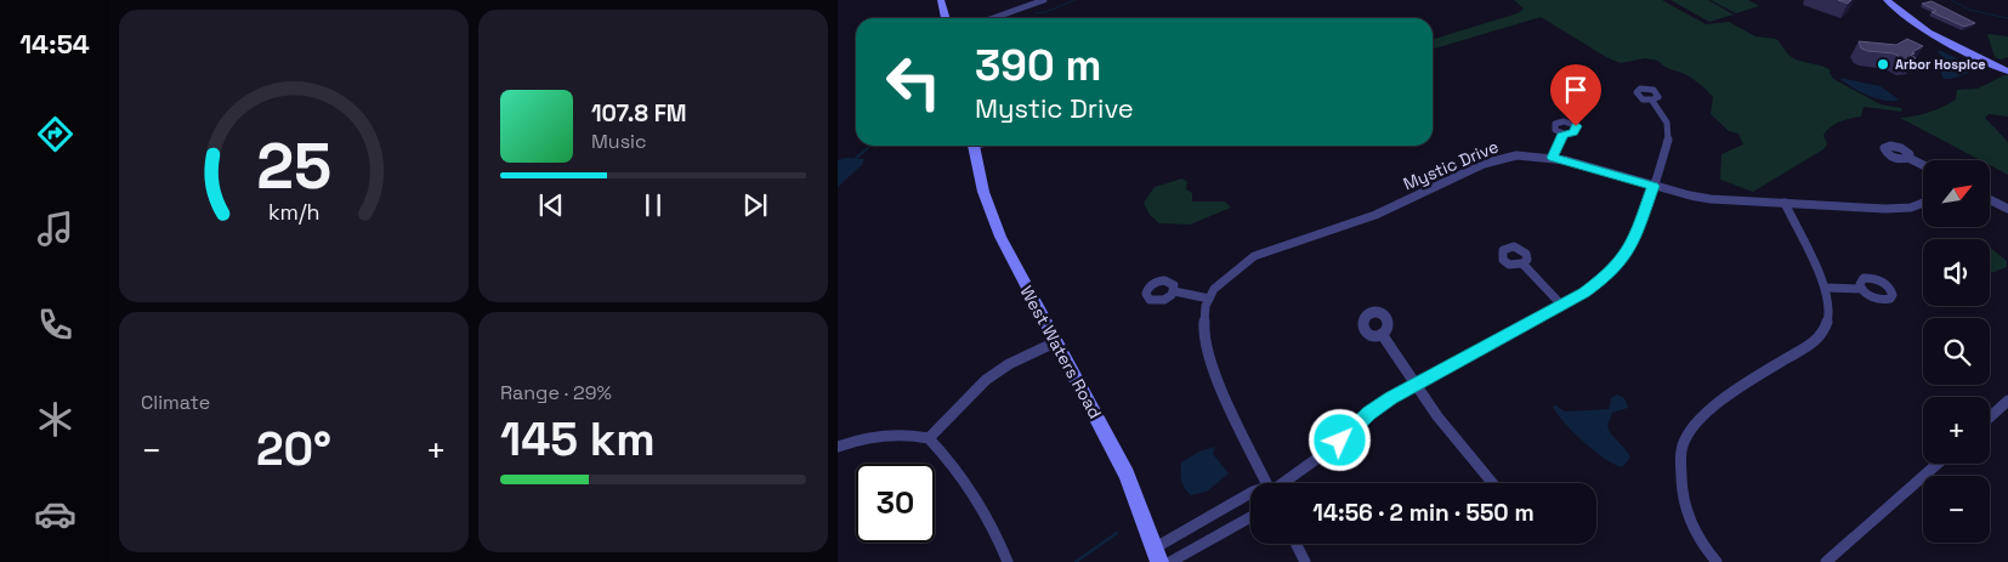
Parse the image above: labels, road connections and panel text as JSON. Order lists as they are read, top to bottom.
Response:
{
  "streets": {
    "street": ["Mystic Drive", "West Waters Road"]
  },
  "places": ["Arbor Hospice"],
  "north": "top right",
  "page": {
    "tabs": "14:54",
    "turn": ["390 m", "Mystic Drive"],
    "song": ["107.8 FM", "Music"],
    "map_buttons": ["+", "−"],
    "tile": [
      "Climate",
      ["Range · 29%", "145 km"]
    ],
    "heat": ["−", "20°", "+"],
    "limit": "30",
    "trip": "14:56 · 2 min · 550 m",
    "gauge": ["25", "km/h"]
  }
}
